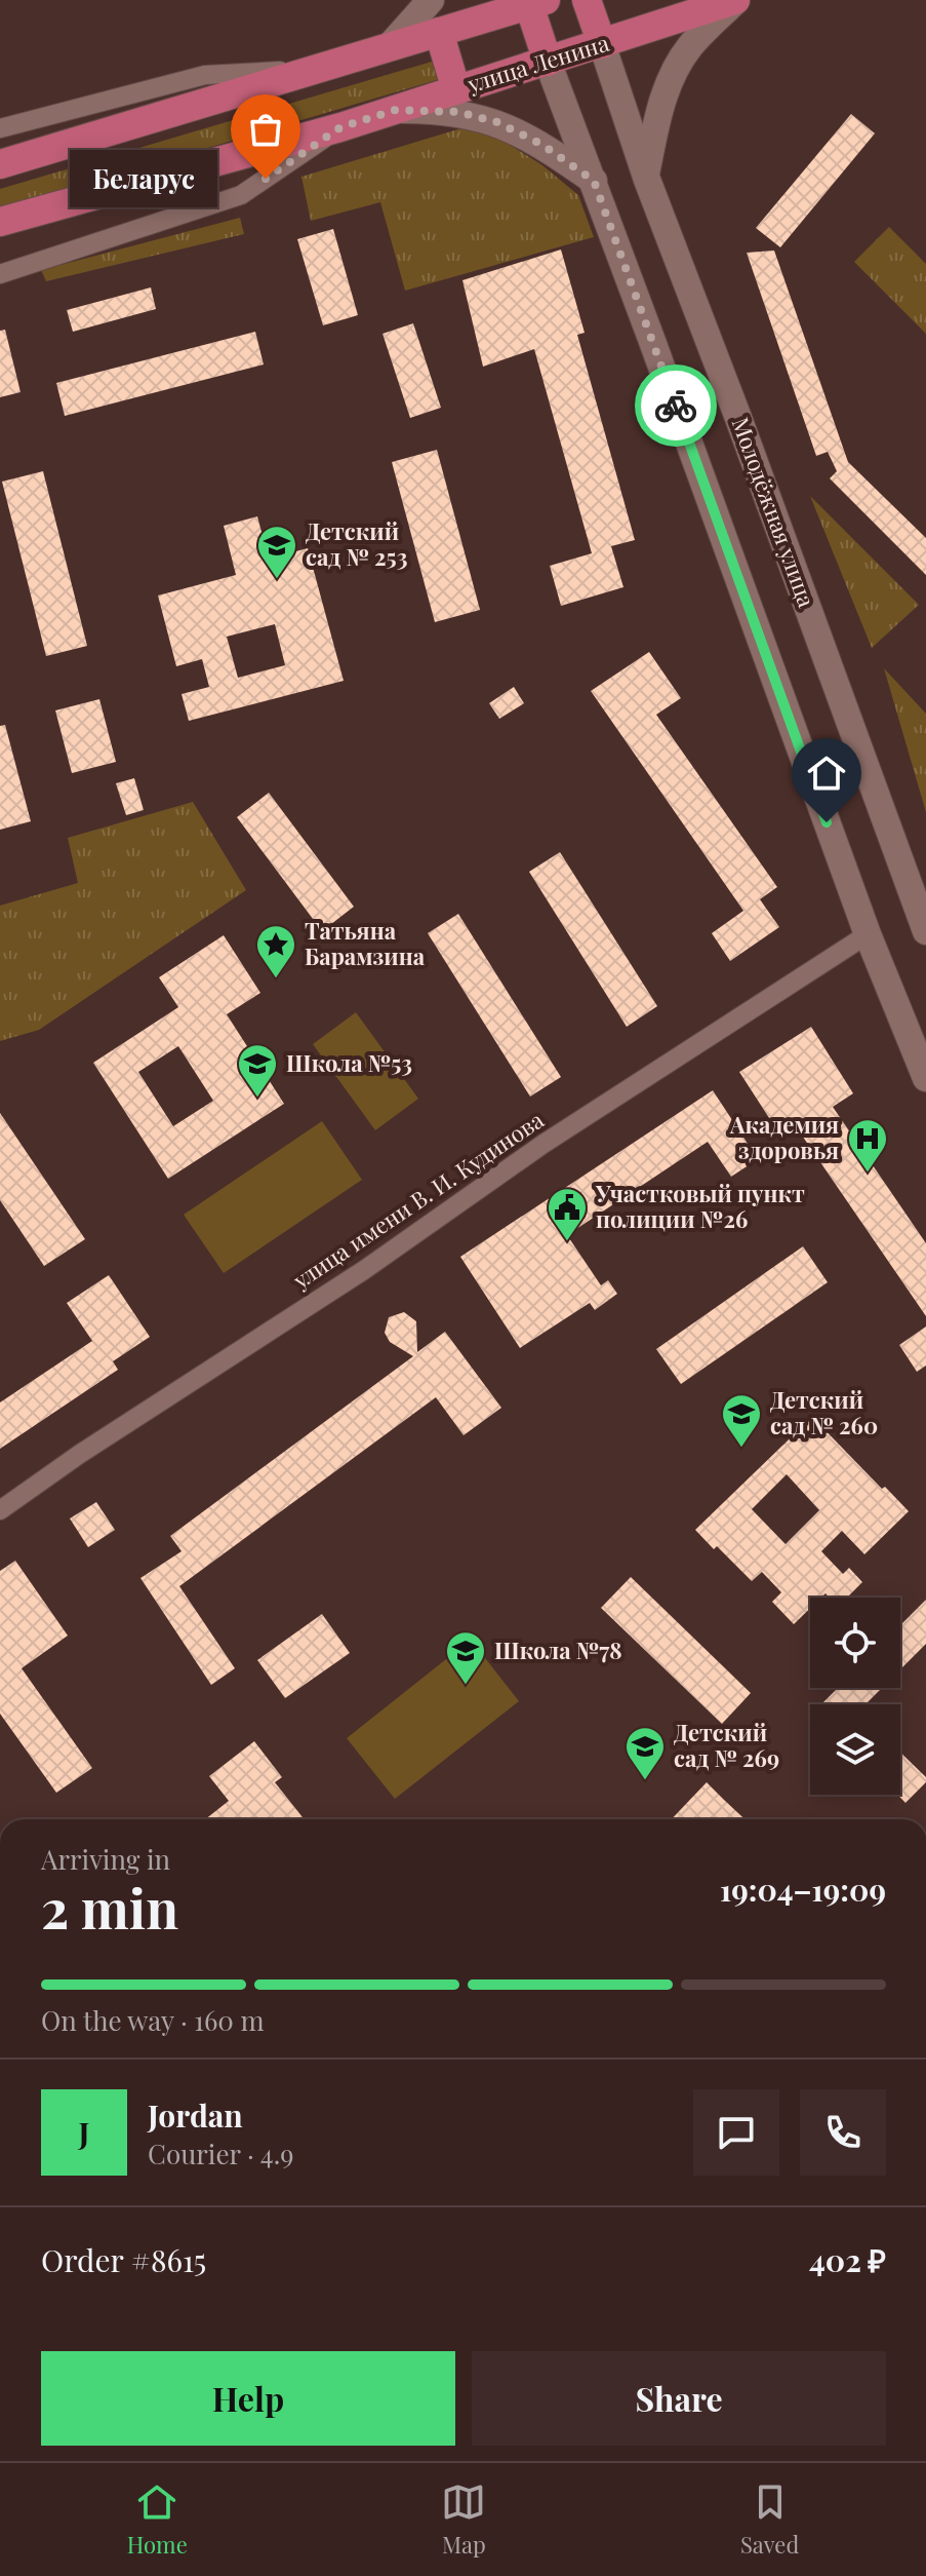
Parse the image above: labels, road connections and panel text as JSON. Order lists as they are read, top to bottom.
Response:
{
  "streets": {
    "main road": ["улица Ленина", "Молодёжная улица"],
    "street": ["улица имени В. И. Кудинова"]
  },
  "crossings": [
    ["улица Ленина", "Молодёжная улица"]
  ],
  "places": {
    "other": ["Беларус"],
    "school or university": [
      "Детский сад № 253",
      "Школа №53",
      "Детский сад № 260",
      "Школа №78",
      "Детский сад № 269"
    ],
    "place": ["Татьяна Барамзина"],
    "hospital": ["Академия здоровья"],
    "public building": ["Участковый пункт полиции №26"]
  },
  "page": {
    "bubble": "Беларус",
    "heading": ["2 min", "Arriving in", "19:04–19:09"],
    "panel": [
      "Jordan",
      "Courier · 4.9",
      "Order #8615",
      "402 ₽"
    ],
    "bar": "On the way · 160 m",
    "round": "J",
    "buttons": ["Help", "Share"],
    "tabs": ["Home", "Map", "Saved"]
  }
}
